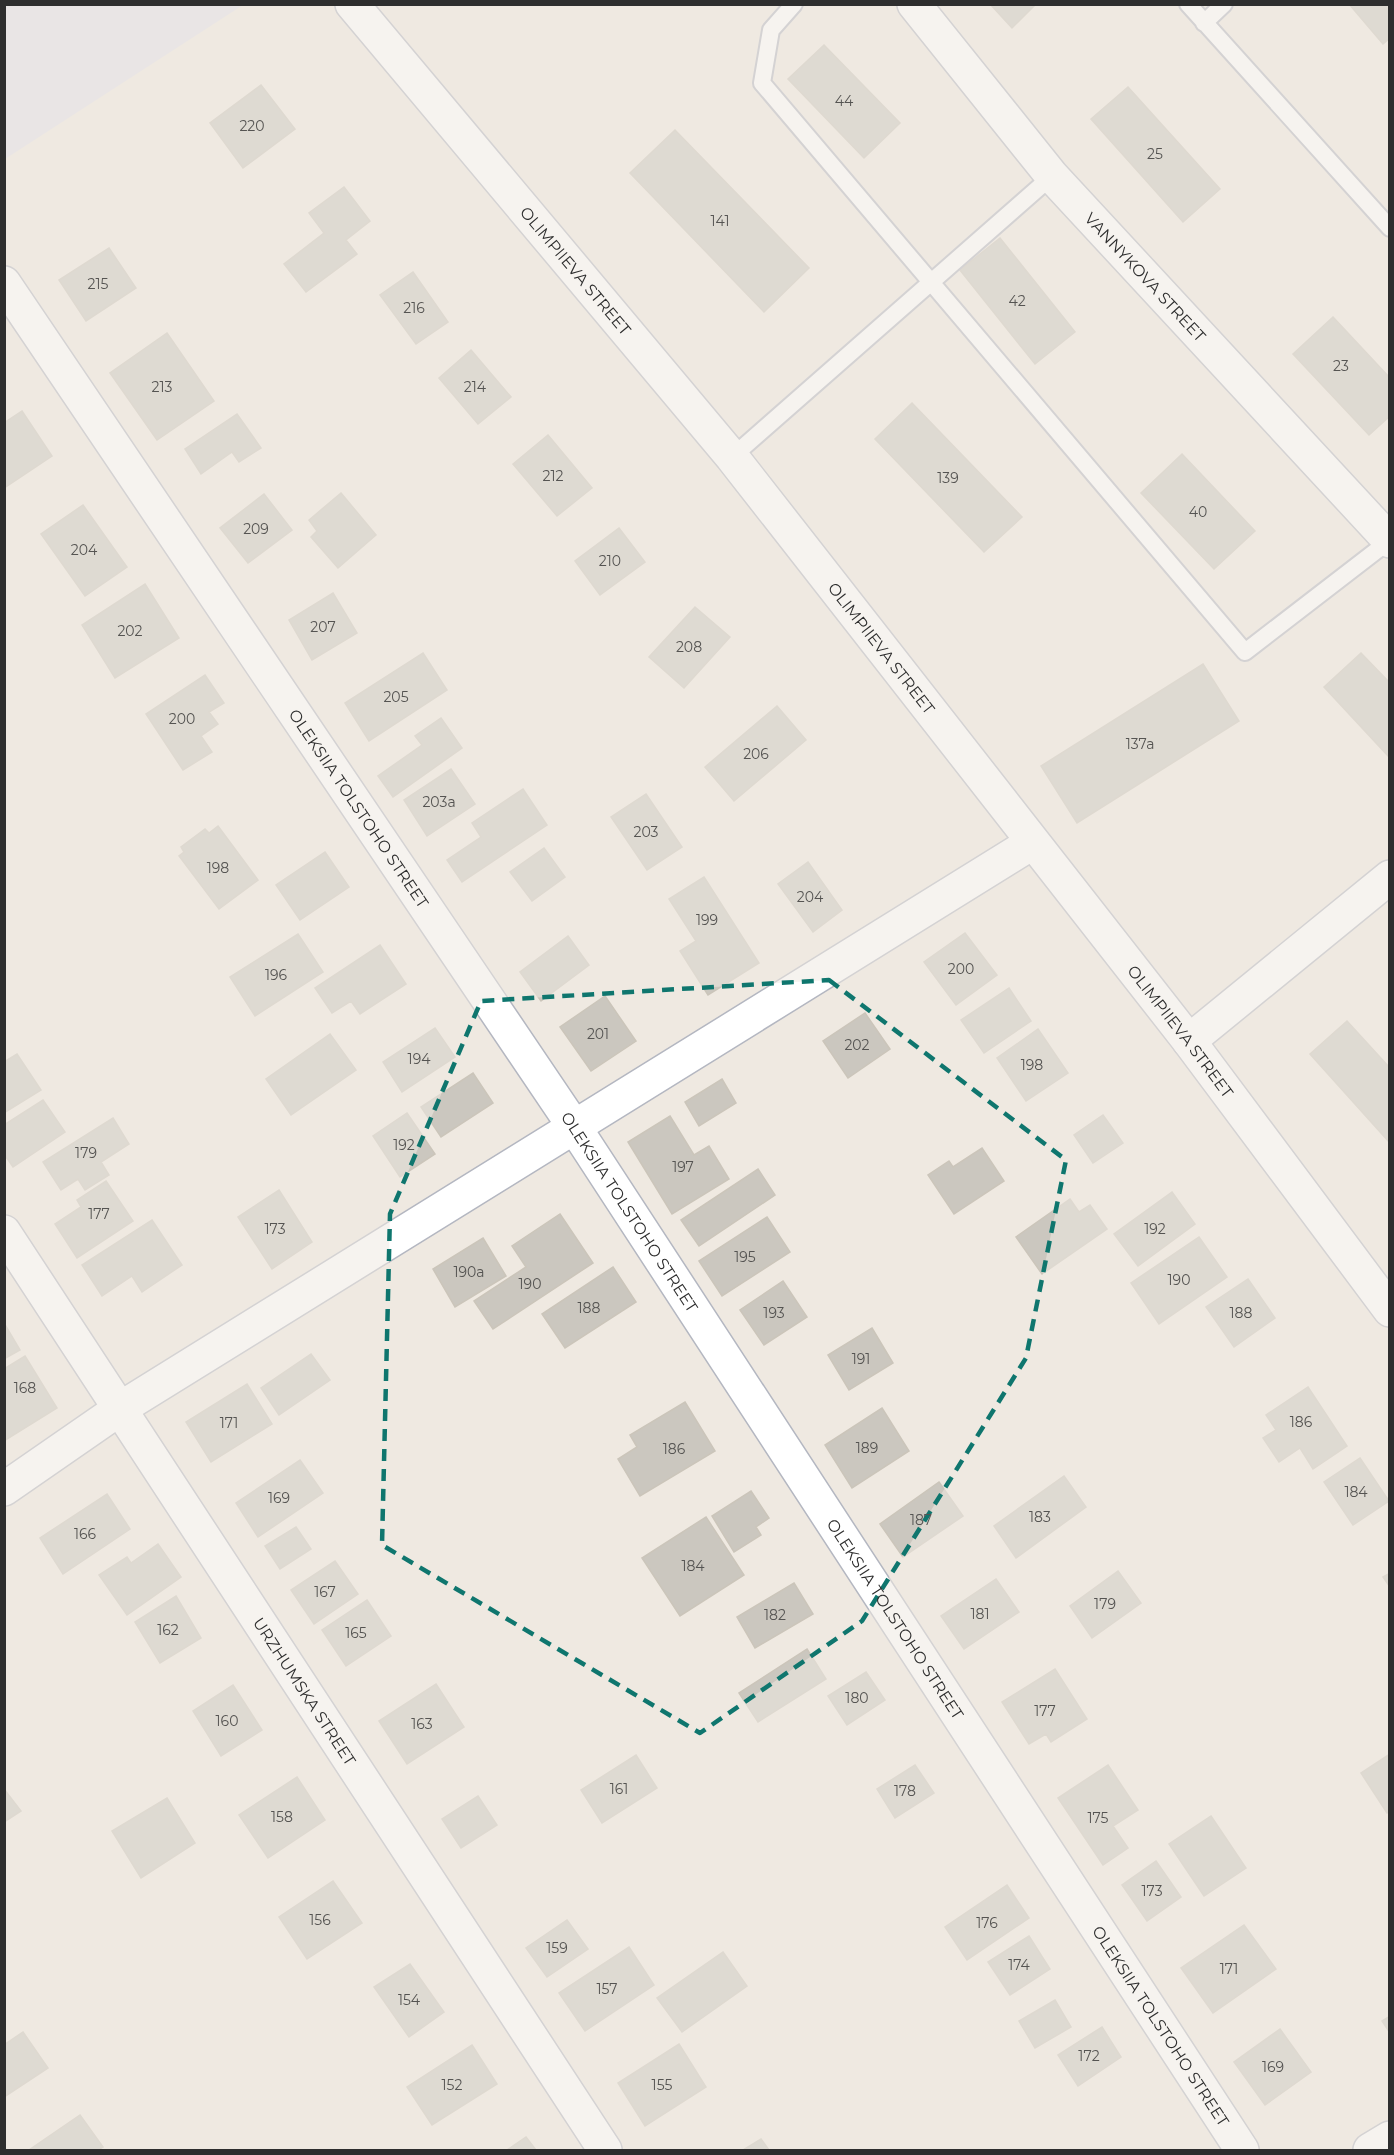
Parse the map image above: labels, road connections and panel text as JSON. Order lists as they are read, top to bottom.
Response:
{
  "streets": {
    "street": [
      "OLIMPIIEVA STREET",
      "VANNYKOVA STREET",
      "OLEKSIIA TOLSTOHO STREET",
      "URZHUMSKA STREET"
    ]
  },
  "house_numbers": [
    "44",
    "220",
    "25",
    "141",
    "215",
    "42",
    "216",
    "23",
    "213",
    "214",
    "212",
    "139",
    "40",
    "209",
    "204",
    "210",
    "207",
    "202",
    "208",
    "205",
    "200",
    "137а",
    "206",
    "203а",
    "203",
    "198",
    "204",
    "199",
    "200",
    "196",
    "201",
    "202",
    "194",
    "198",
    "192",
    "179",
    "197",
    "177",
    "173",
    "192",
    "195",
    "190а",
    "190",
    "190",
    "188",
    "193",
    "188",
    "191",
    "168",
    "186",
    "171",
    "189",
    "186",
    "184",
    "169",
    "183",
    "187",
    "166",
    "184",
    "167",
    "179",
    "181",
    "182",
    "162",
    "165",
    "180",
    "177",
    "160",
    "163",
    "161",
    "178",
    "158",
    "175",
    "173",
    "156",
    "176",
    "159",
    "174",
    "171",
    "157",
    "154",
    "172",
    "169",
    "152",
    "155"
  ]
}
